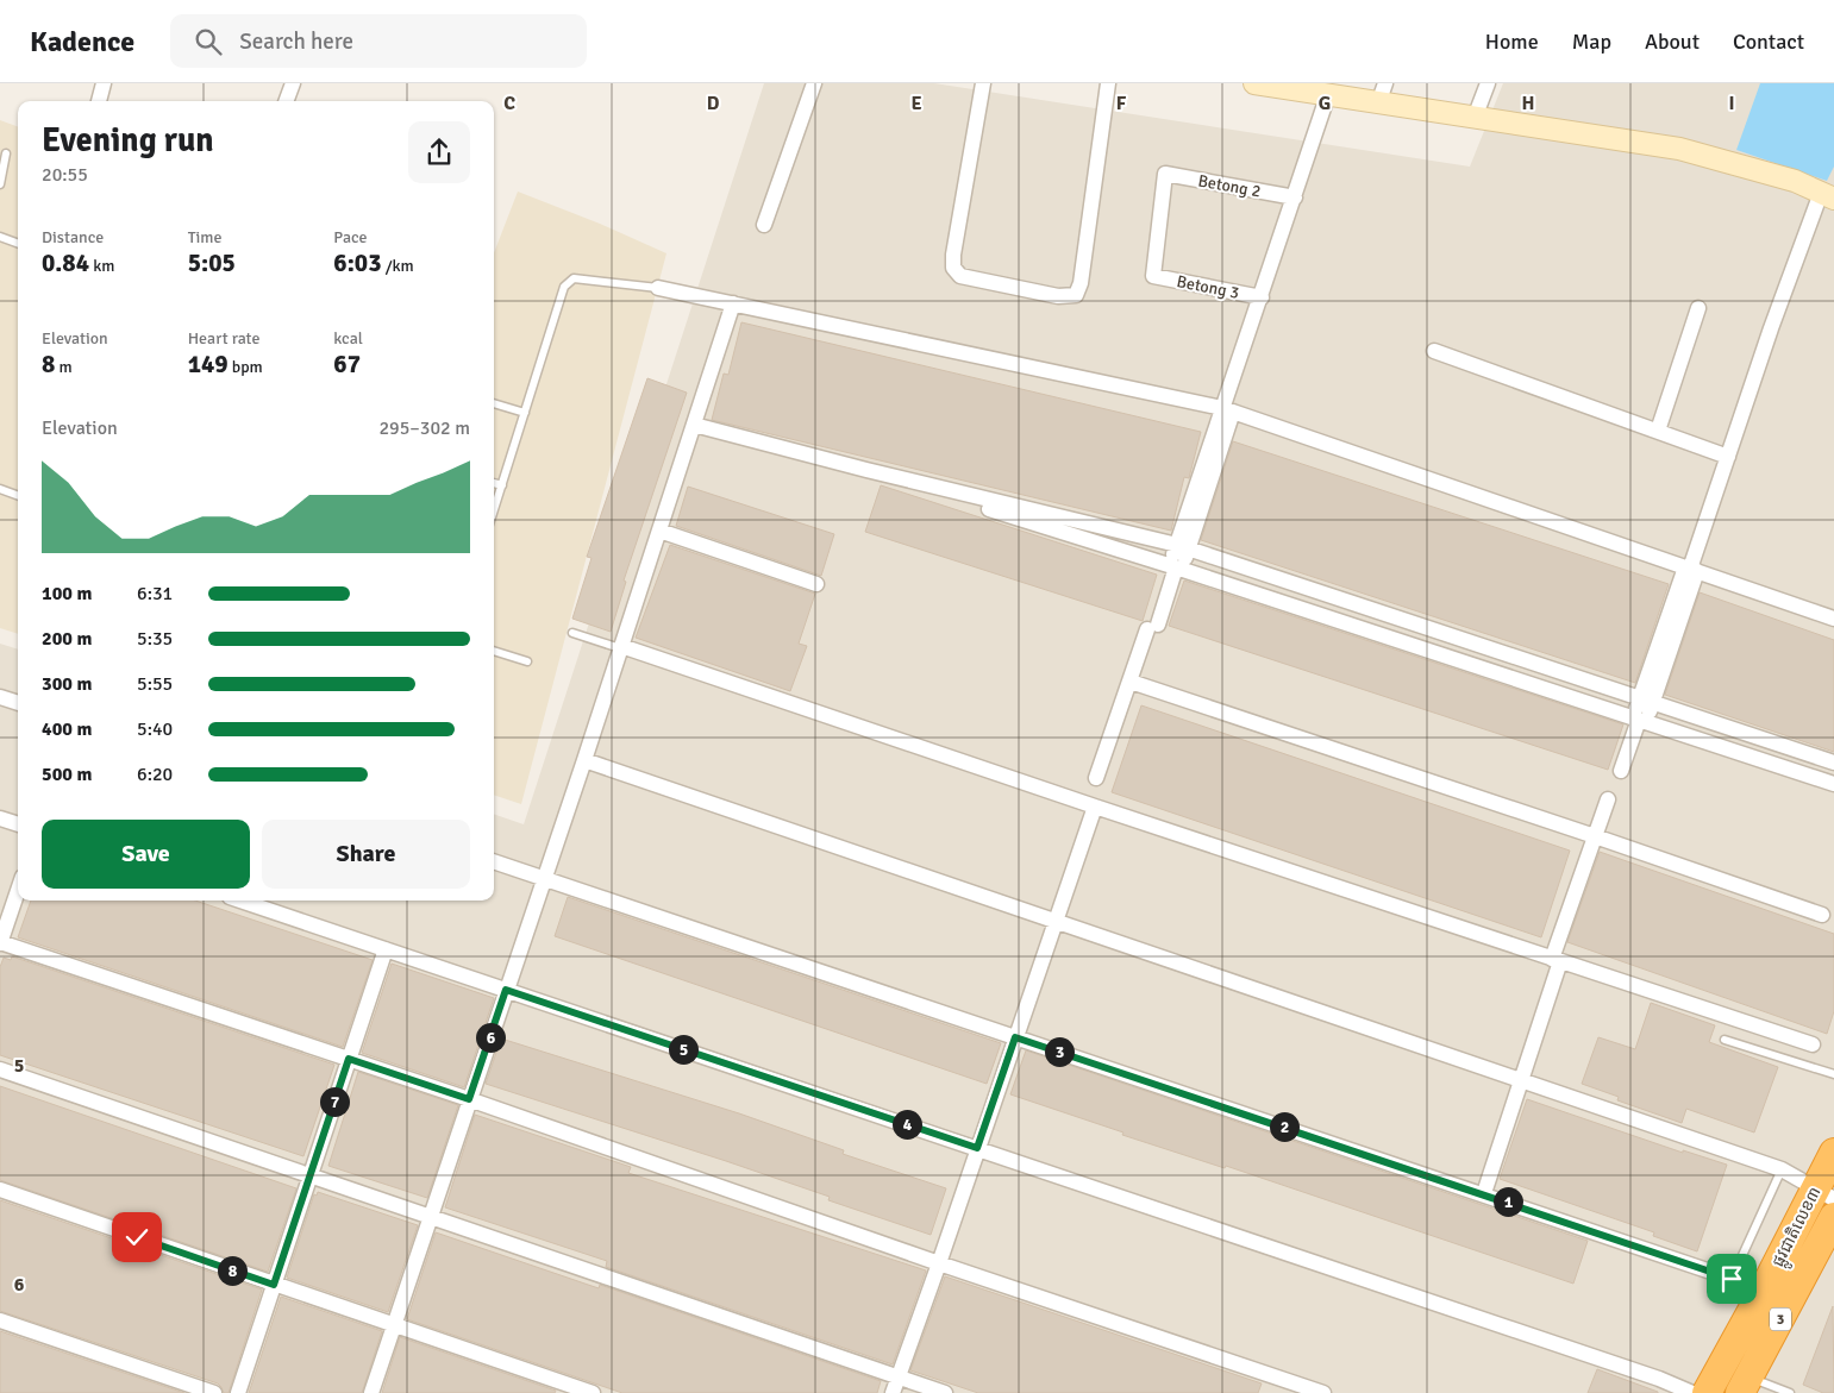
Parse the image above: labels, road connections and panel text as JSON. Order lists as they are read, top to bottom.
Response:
{
  "streets": {
    "highway": ["ផ្លូវជាតិលេខ៣", "3"],
    "street": ["Betong 2", "Betong 3"]
  },
  "crossings": [
    ["Betong 2", "Betong 3"]
  ],
  "page": {
    "header": "Kadence",
    "search": "Search here",
    "nav": [
      "Home",
      "Map",
      "About",
      "Contact"
    ],
    "heading": ["Evening run", "20:55"],
    "stats": [
      ["Distance", "0.84 km"],
      ["Time", "5:05"],
      ["Pace", "6:03 /km"],
      ["Elevation", "8 m"],
      ["Heart rate", "149 bpm"],
      ["kcal", "67"]
    ],
    "chart": ["Elevation", "295–302 m"],
    "list": [
      {
        "name": "100 m",
        "note": "6:31"
      },
      {
        "name": "200 m",
        "note": "5:35"
      },
      {
        "name": "300 m",
        "note": "5:55"
      },
      {
        "name": "400 m",
        "note": "5:40"
      },
      {
        "name": "500 m",
        "note": "6:20"
      }
    ],
    "buttons": ["Save", "Share"],
    "pins": [
      "6",
      "5",
      "3",
      "7",
      "4",
      "2",
      "1",
      "8"
    ]
  },
  "grid": {
    "columns": [
      "C",
      "D",
      "E",
      "F",
      "G",
      "H",
      "I"
    ],
    "rows": ["5", "6"]
  }
}
